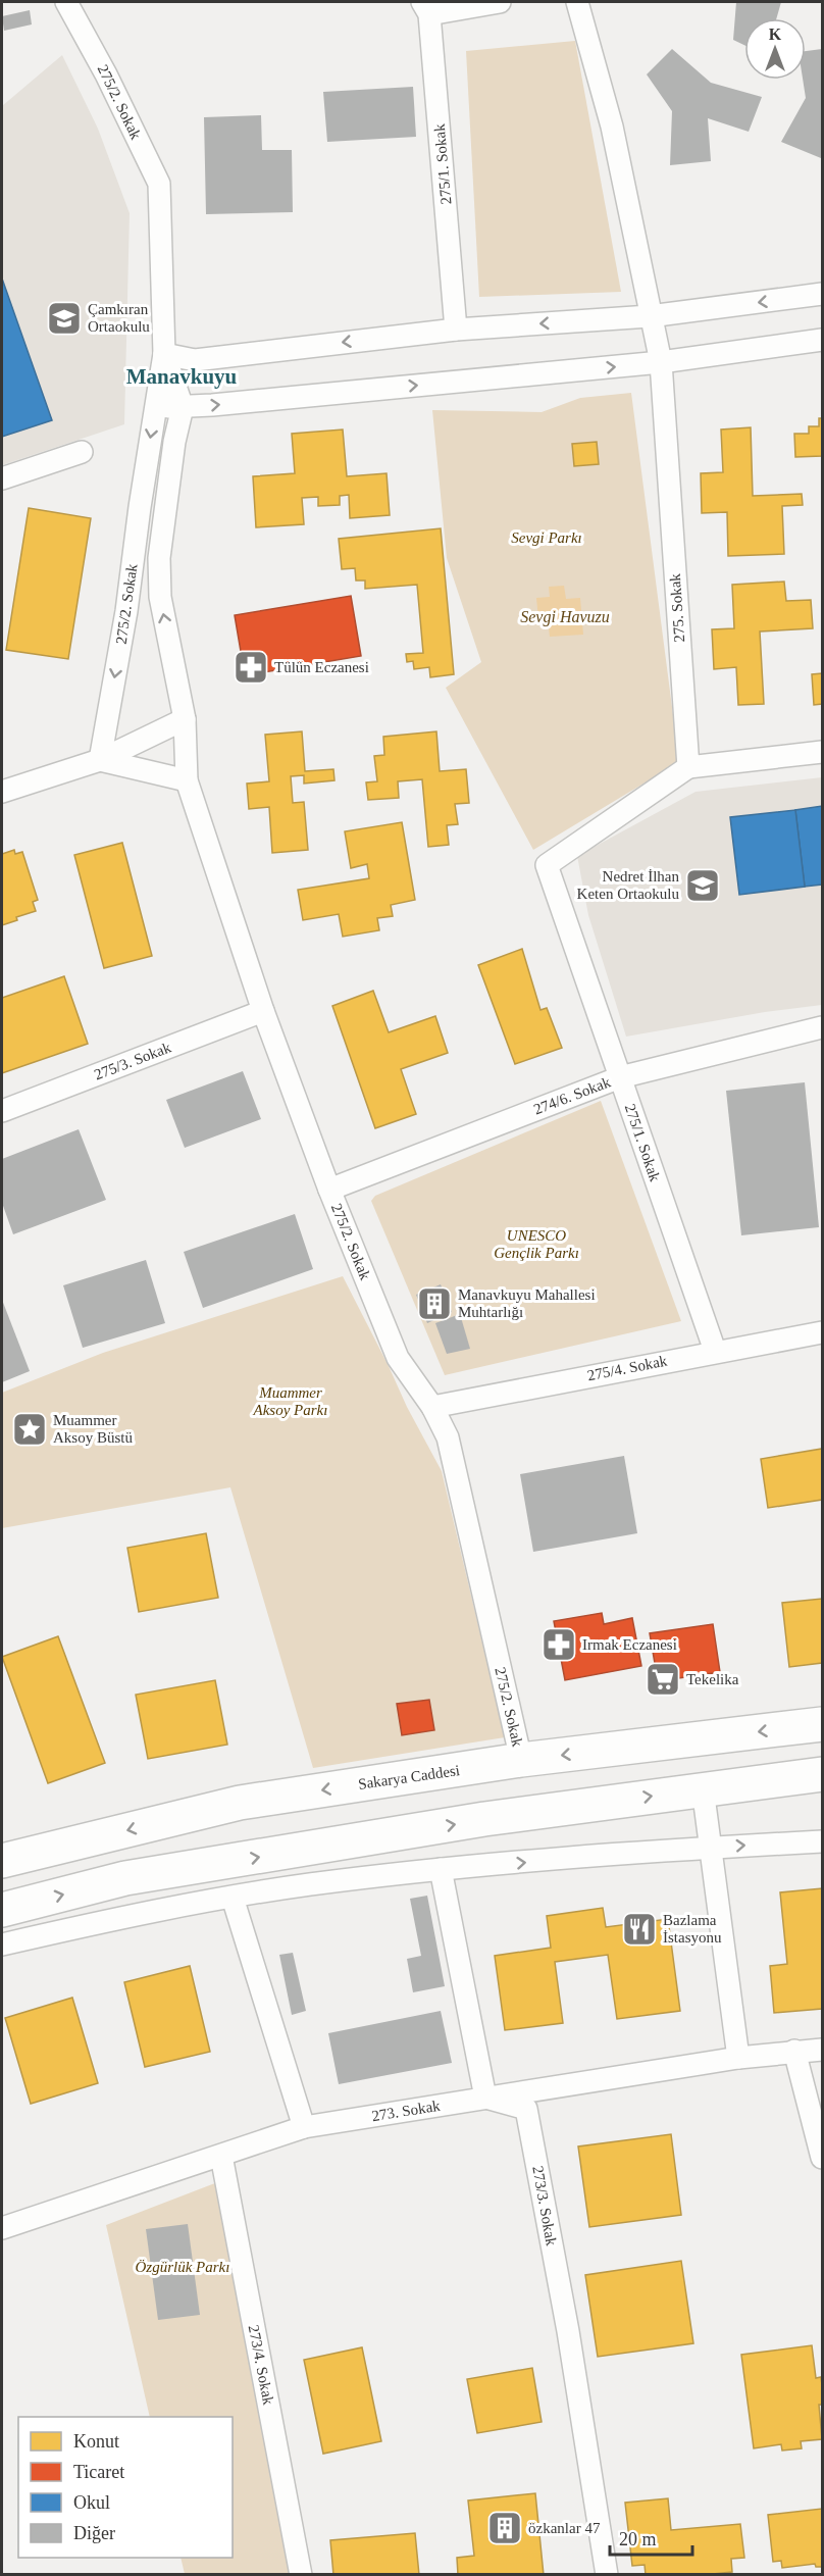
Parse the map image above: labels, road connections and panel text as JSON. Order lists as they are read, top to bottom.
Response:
{
  "streets": {
    "main road": ["Sakarya Caddesi"],
    "street": [
      "275/2. Sokak",
      "275/1. Sokak",
      "275. Sokak",
      "275/3. Sokak",
      "274/6. Sokak",
      "275/4. Sokak",
      "273. Sokak",
      "273/3. Sokak",
      "273/4. Sokak"
    ]
  },
  "crossings": [
    ["275/2. Sokak", "275/3. Sokak"],
    ["275/2. Sokak", "274/6. Sokak"],
    ["275/2. Sokak", "275/4. Sokak"],
    ["275/2. Sokak", "Sakarya Caddesi"],
    ["275/1. Sokak", "275. Sokak"],
    ["275/1. Sokak", "274/6. Sokak"],
    ["275/1. Sokak", "275/4. Sokak"],
    ["273. Sokak", "273/3. Sokak"],
    ["273. Sokak", "273/4. Sokak"]
  ],
  "districts": ["Manavkuyu"],
  "water": ["Sevgi Havuzu"],
  "parks": [
    "Sevgi Parkı",
    "UNESCO Gençlik Parkı",
    "Muammer Aksoy Parkı",
    "Özgürlük Parkı"
  ],
  "places": {
    "school or university": ["Çamkıran Ortaokulu", "Nedret İlhan Keten Ortaokulu"],
    "pharmacy": ["Tülün Eczanesi", "Irmak Eczanesi"],
    "building": ["Manavkuyu Mahallesi Muhtarlığı", "özkanlar 47"],
    "place": ["Muammer Aksoy Büstü"],
    "supermarket": ["Tekelika"],
    "restaurant": ["Bazlama İstasyonu"]
  },
  "legend": [
    "Konut",
    "Ticaret",
    "Okul",
    "Diğer"
  ],
  "scale_bar": "20 m",
  "north": "top"
}
